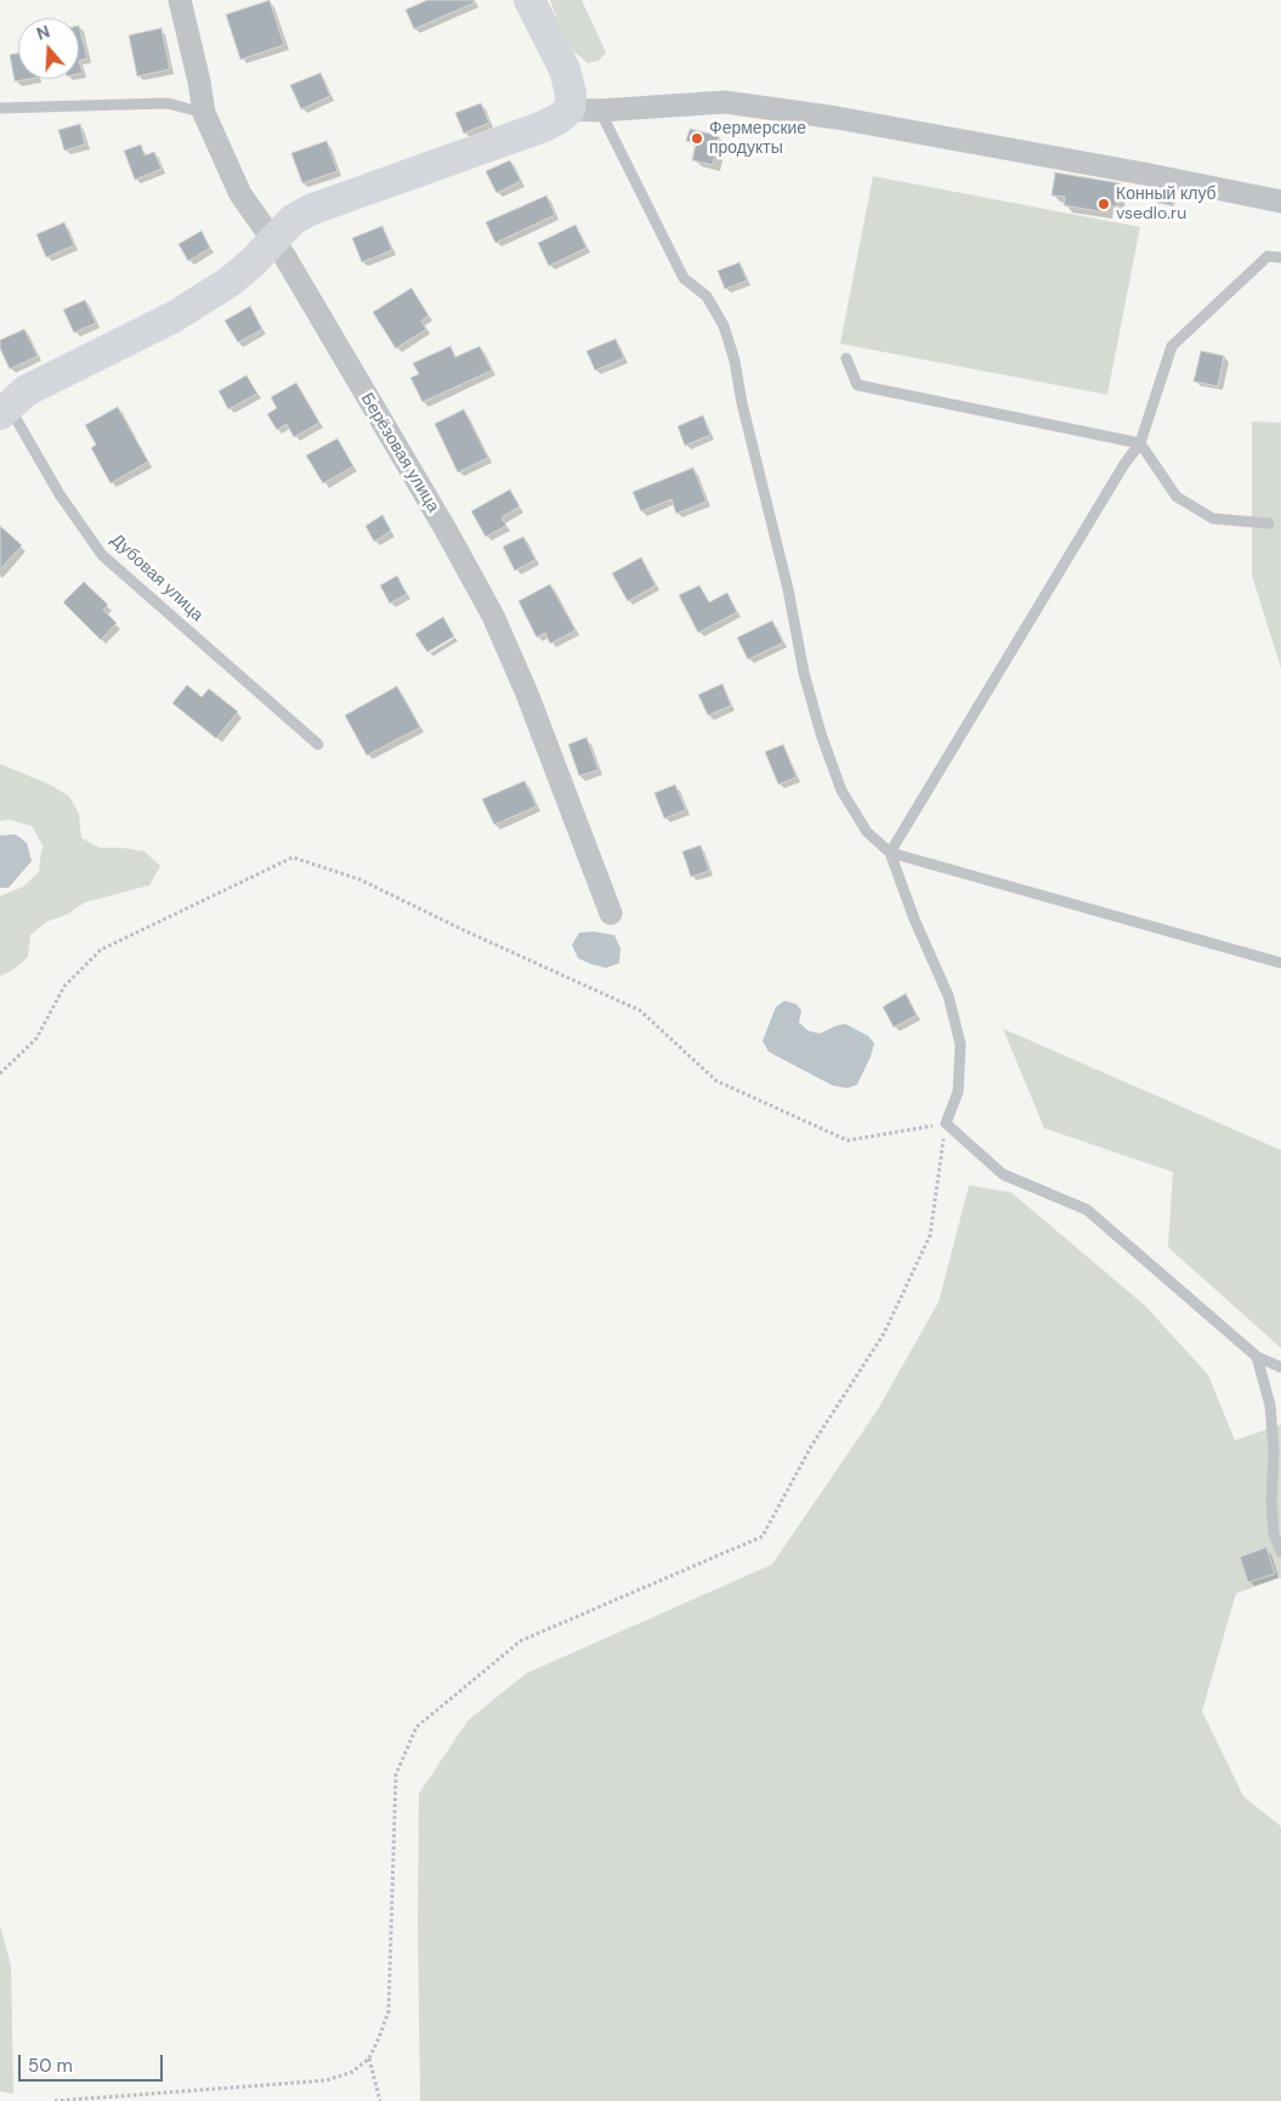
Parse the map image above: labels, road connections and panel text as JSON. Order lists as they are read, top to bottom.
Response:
{
  "streets": {
    "street": ["Берёзовая улица"],
    "lane": ["Дубовая улица"]
  },
  "places": ["Фермерские продукты", "Конный клуб vsedlo.ru"],
  "scale_bar": "50 m",
  "north": "top"
}
